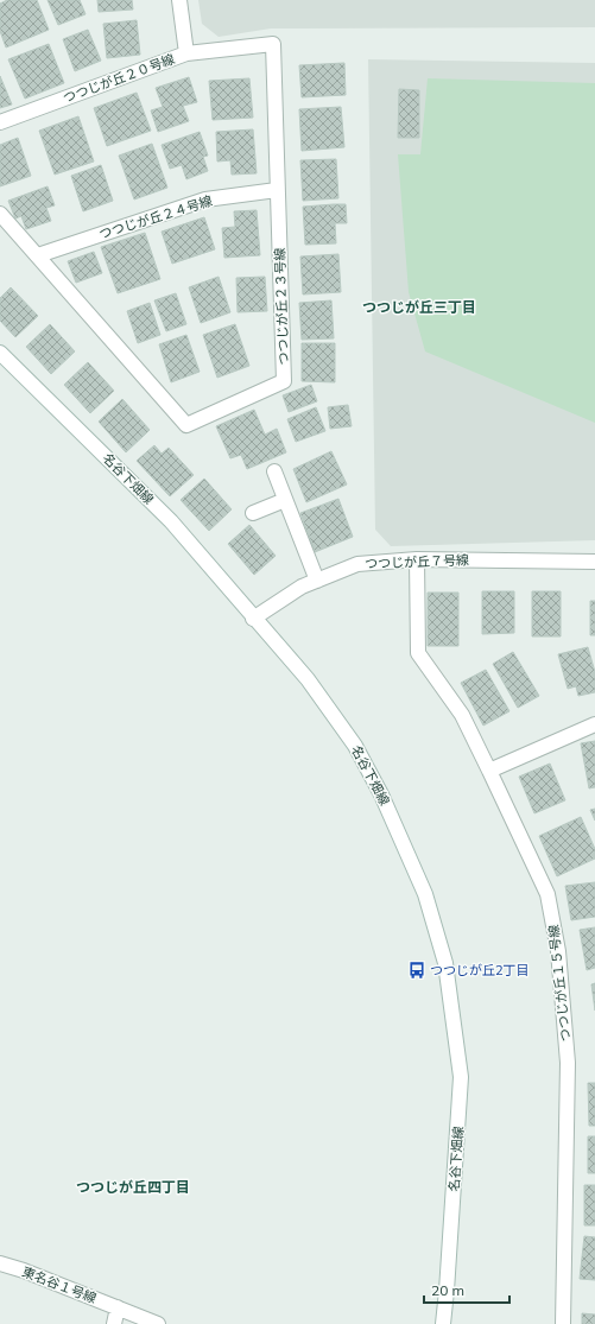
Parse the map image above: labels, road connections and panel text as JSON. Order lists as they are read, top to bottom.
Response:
{
  "streets": {
    "street": [
      "つつじが丘２０号線",
      "つつじが丘２４号線",
      "つつじが丘２３号線",
      "名谷下畑線",
      "つつじが丘７号線",
      "つつじが丘１５号線",
      "東名谷１号線"
    ]
  },
  "crossings": [
    ["つつじが丘２０号線", "つつじが丘２３号線"],
    ["つつじが丘２４号線", "つつじが丘２３号線"],
    ["名谷下畑線", "つつじが丘７号線"],
    ["つつじが丘７号線", "つつじが丘１５号線"]
  ],
  "districts": ["つつじが丘三丁目", "つつじが丘四丁目"],
  "places": {
    "bus stop": ["つつじが丘2丁目"]
  },
  "scale_bar": "20 m"
}
